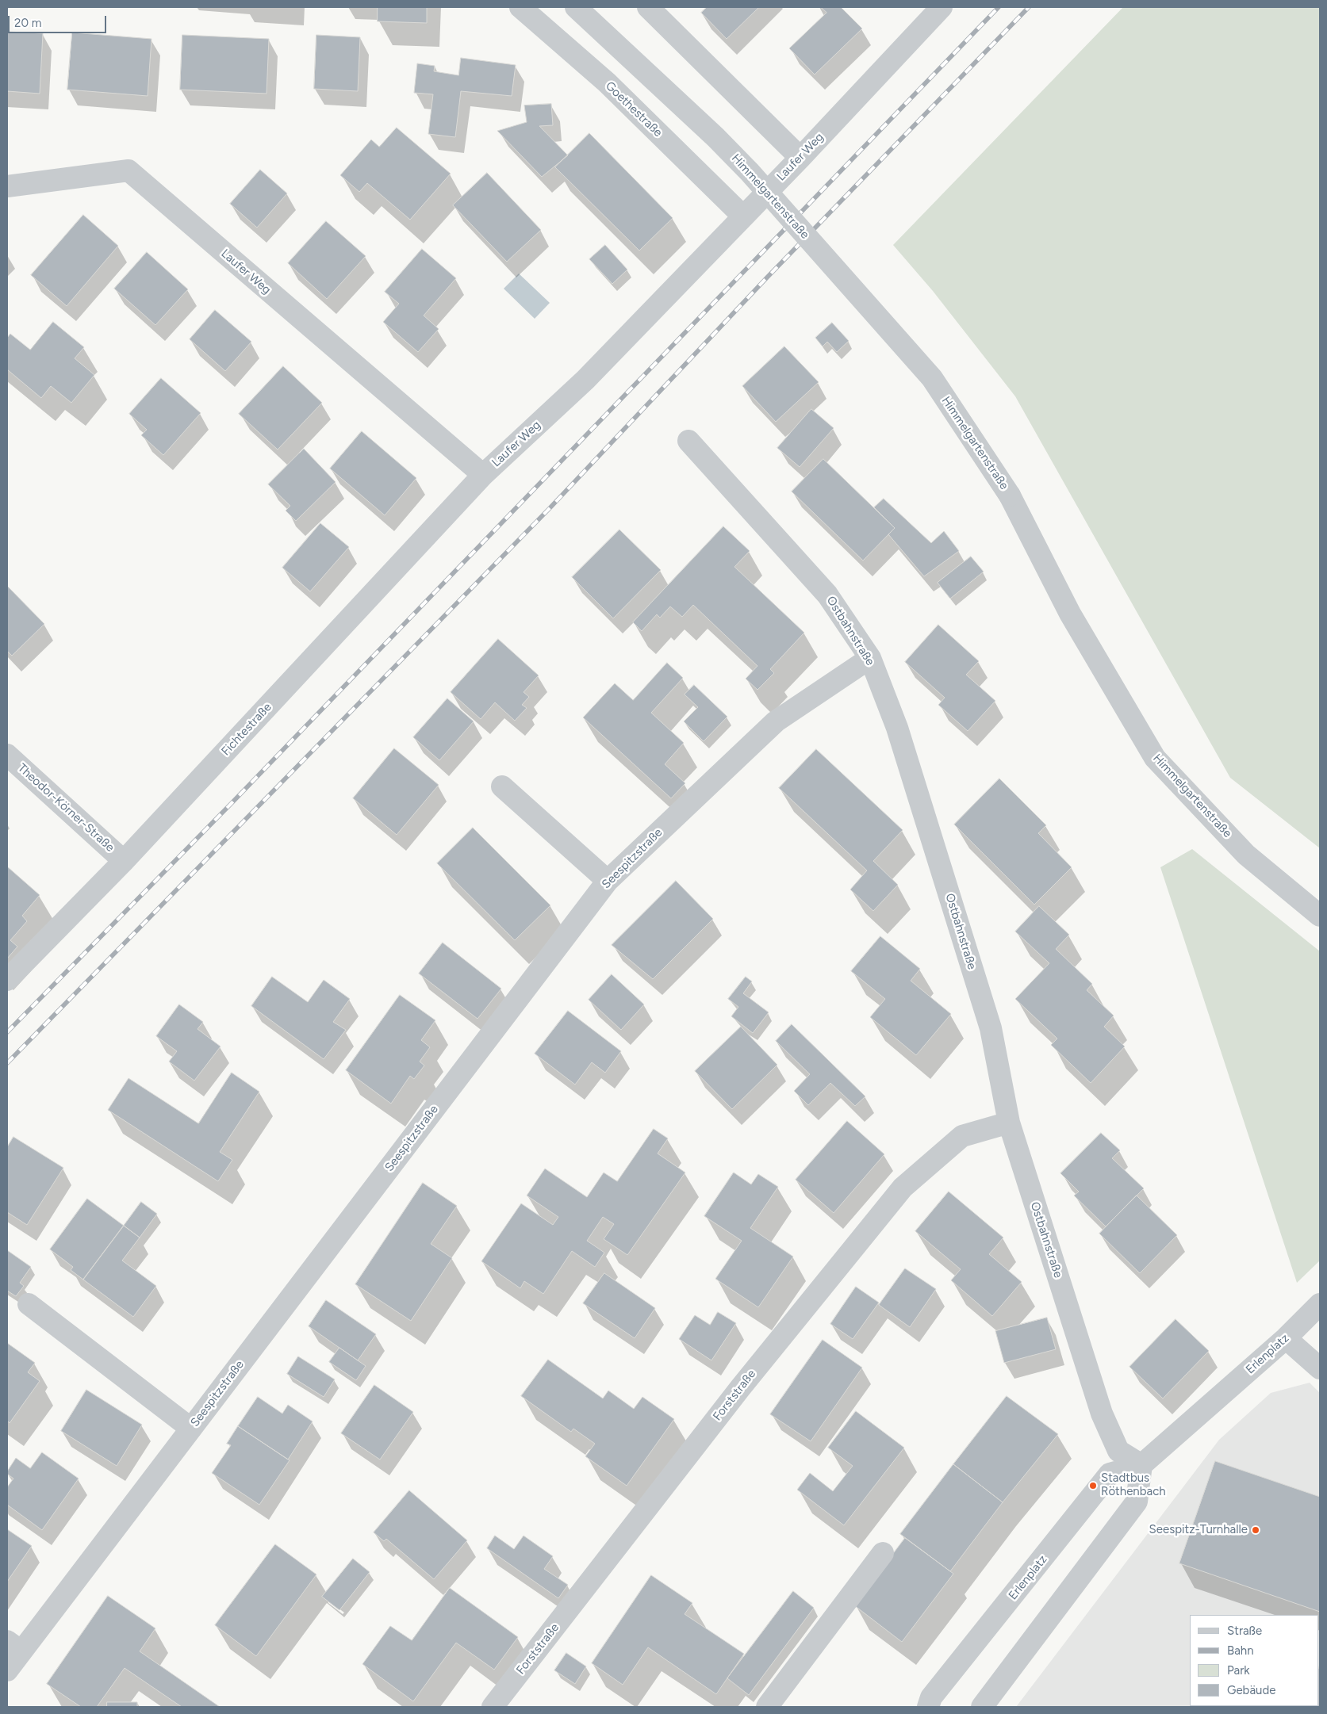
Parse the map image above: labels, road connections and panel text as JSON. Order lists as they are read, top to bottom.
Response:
{
  "streets": {
    "street": [
      "Goethestraße",
      "Laufer Weg",
      "Himmelgartenstraße",
      "Ostbahnstraße",
      "Fichtestraße",
      "Theodor-Körner-Straße",
      "Seespitzstraße",
      "Erlenplatz",
      "Forststraße"
    ]
  },
  "crossings": [
    ["Goethestraße", "Laufer Weg"],
    ["Laufer Weg", "Fichtestraße"],
    ["Ostbahnstraße", "Seespitzstraße"],
    ["Ostbahnstraße", "Erlenplatz"],
    ["Ostbahnstraße", "Forststraße"],
    ["Fichtestraße", "Theodor-Körner-Straße"]
  ],
  "places": ["Stadtbus Röthenbach", "Seespitz-Turnhalle"],
  "legend": [
    "Straße",
    "Bahn",
    "Park",
    "Gebäude"
  ],
  "scale_bar": "20 m"
}
